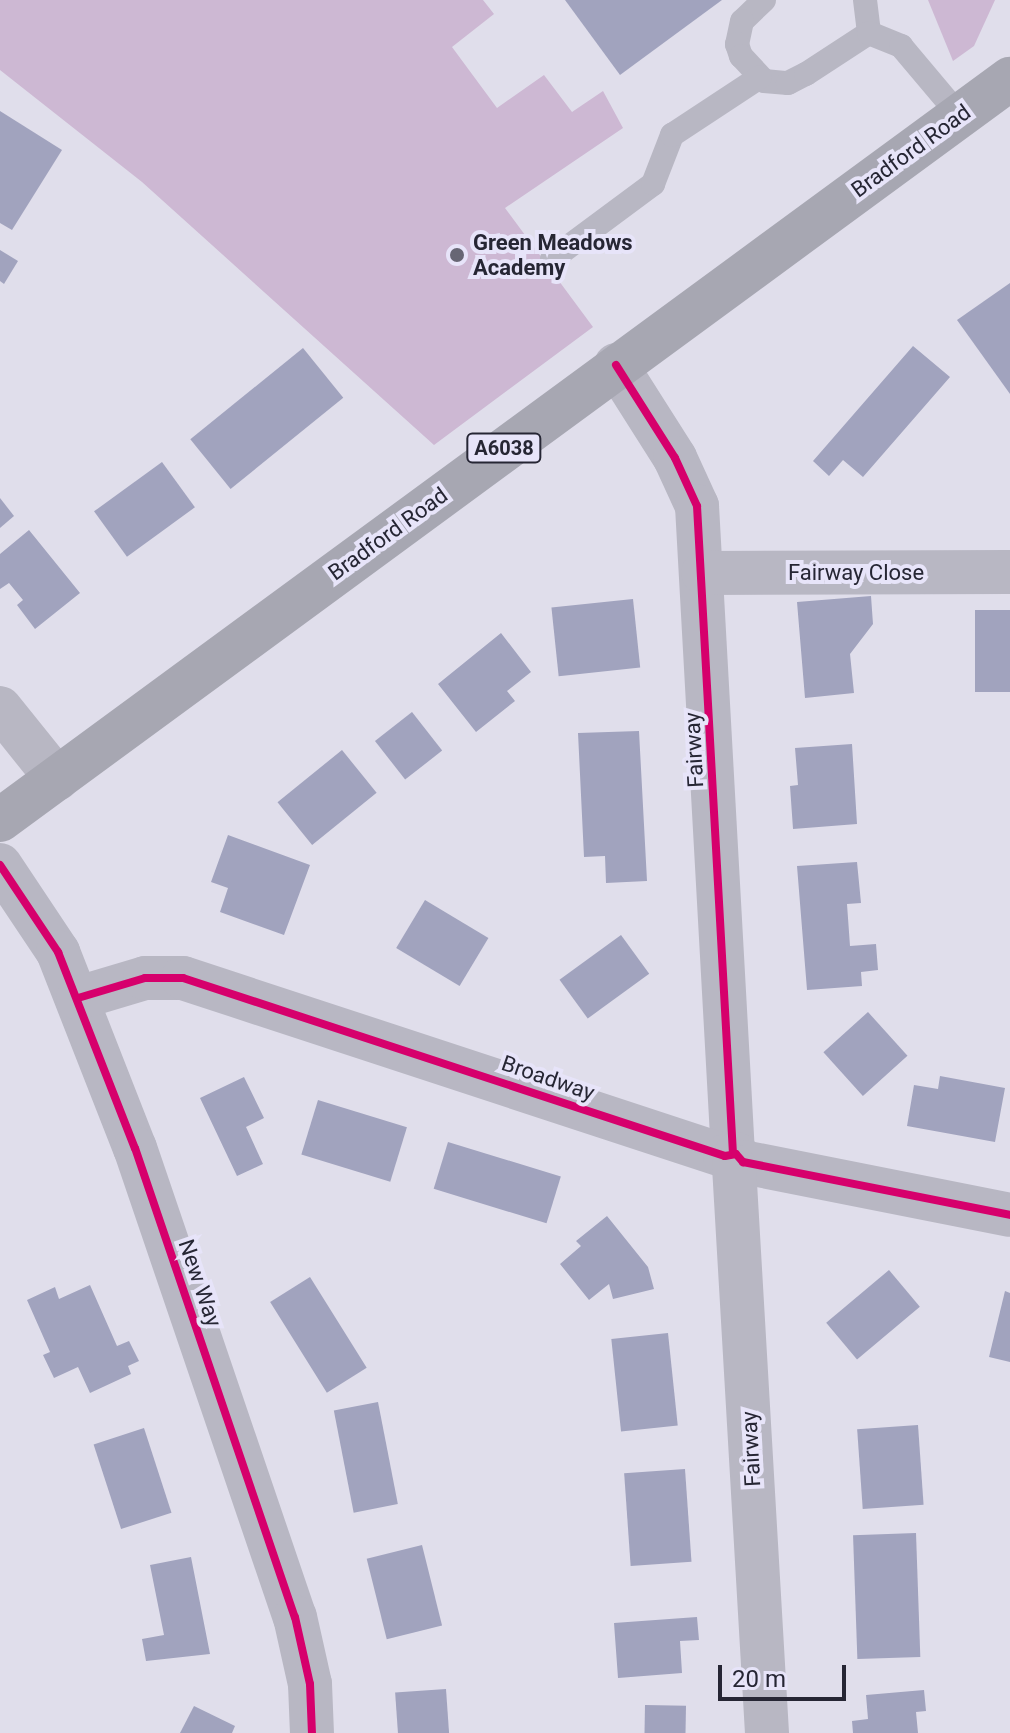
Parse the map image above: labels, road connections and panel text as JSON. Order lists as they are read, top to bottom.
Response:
{
  "streets": {
    "main road": ["Bradford Road", "A6038"],
    "street": [
      "Fairway Close",
      "Fairway",
      "Broadway",
      "New Way"
    ]
  },
  "crossings": [
    ["Bradford Road", "Fairway"],
    ["Fairway Close", "Fairway"],
    ["Fairway", "Broadway"],
    ["Broadway", "New Way"]
  ],
  "places": ["Green Meadows Academy"],
  "scale_bar": "20 m"
}
